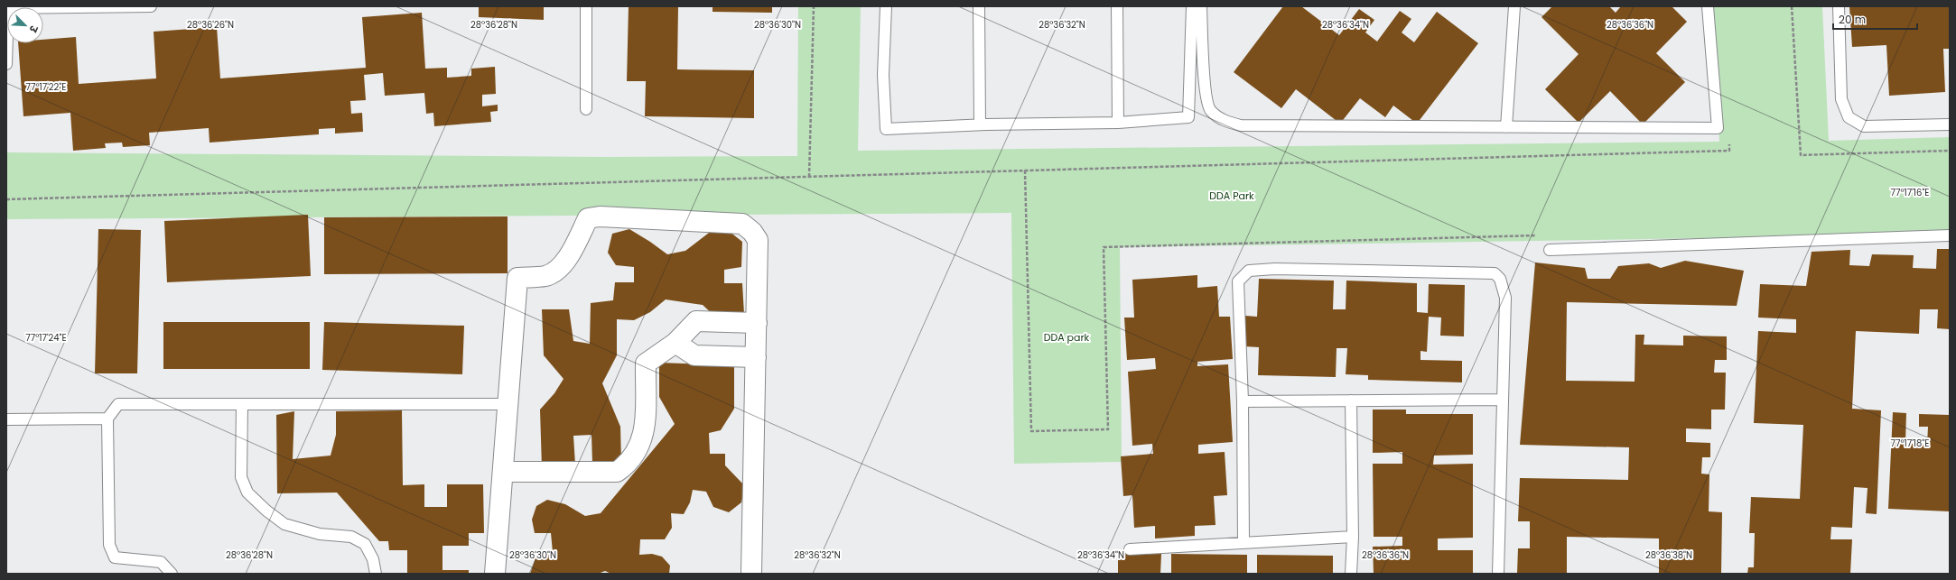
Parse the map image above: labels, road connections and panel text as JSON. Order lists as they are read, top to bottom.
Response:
{
  "parks": ["DDA Park", "DDA park"],
  "scale_bar": "20 m",
  "north": "bottom right",
  "coordinates": [
    "28°36'26\"N",
    "28°36'30\"N",
    "28°36'32\"N",
    "28°36'36\"N",
    "28°36'28\"N",
    "28°36'34\"N",
    "77°17'22\"E",
    "77°17'16\"E",
    "77°17'24\"E",
    "77°17'18\"E",
    "28°36'38\"N"
  ]
}
